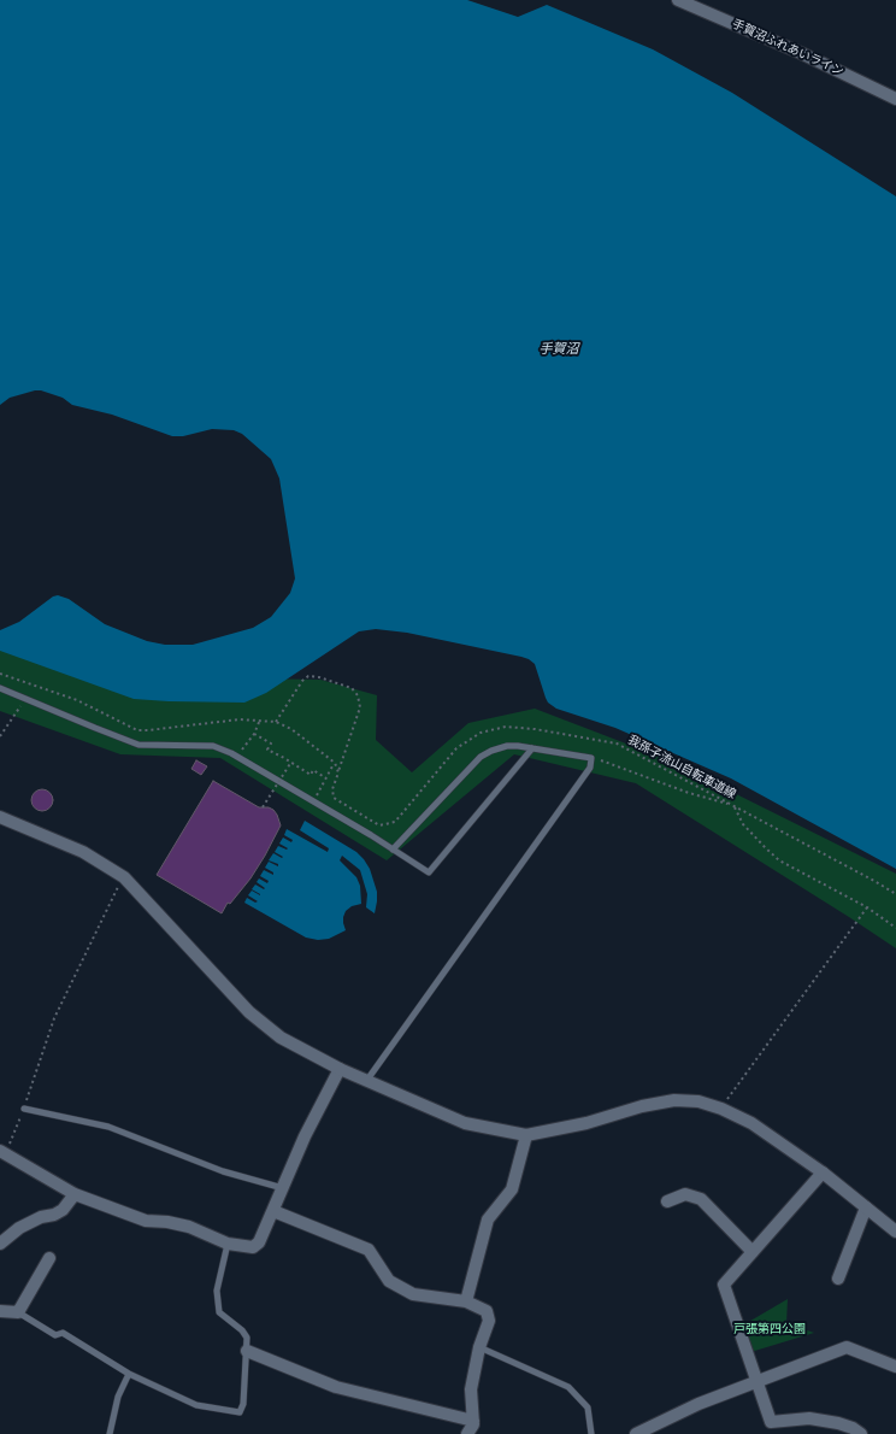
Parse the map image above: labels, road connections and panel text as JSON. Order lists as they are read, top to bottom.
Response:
{
  "streets": {
    "street": ["手賀沼ふれあいライン"],
    "path": ["我孫子流山自転車道線"]
  },
  "water": ["手賀沼"],
  "parks": ["戸張第四公園"]
}
